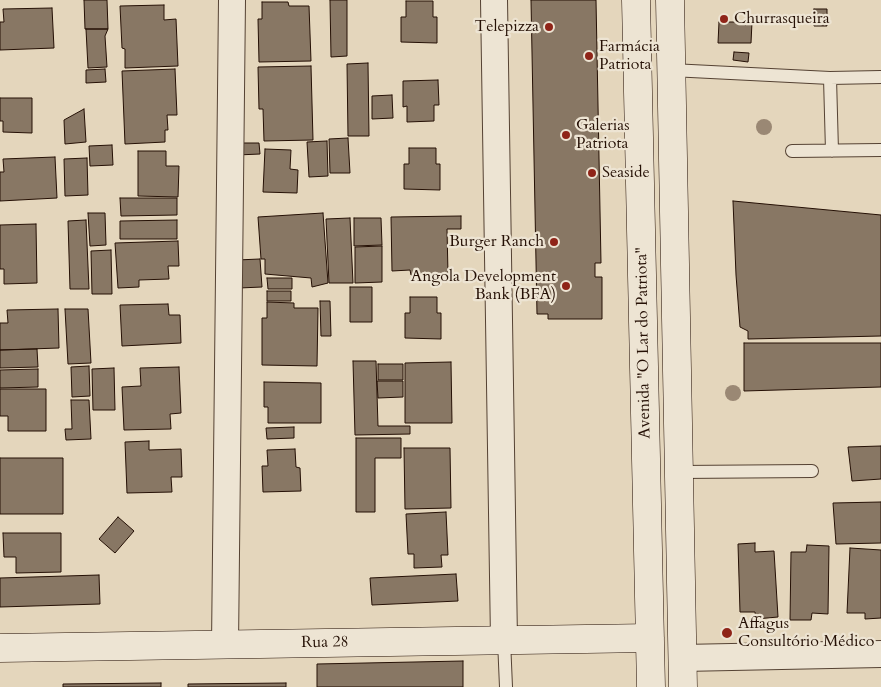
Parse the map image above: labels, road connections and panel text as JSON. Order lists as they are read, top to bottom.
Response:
{
  "streets": {
    "main road": ["Avenida \"O Lar do Patriota\"", "Rua 28"]
  },
  "crossings": [
    ["Avenida \"O Lar do Patriota\"", "Rua 28"]
  ],
  "places": [
    "Churrasqueira",
    "Telepizza",
    "Farmácia Patriota",
    "Galerias Patriota",
    "Seaside",
    "Burger Ranch",
    "Angola Development Bank (BFA)",
    "Affagus Consultório Médico"
  ]
}
